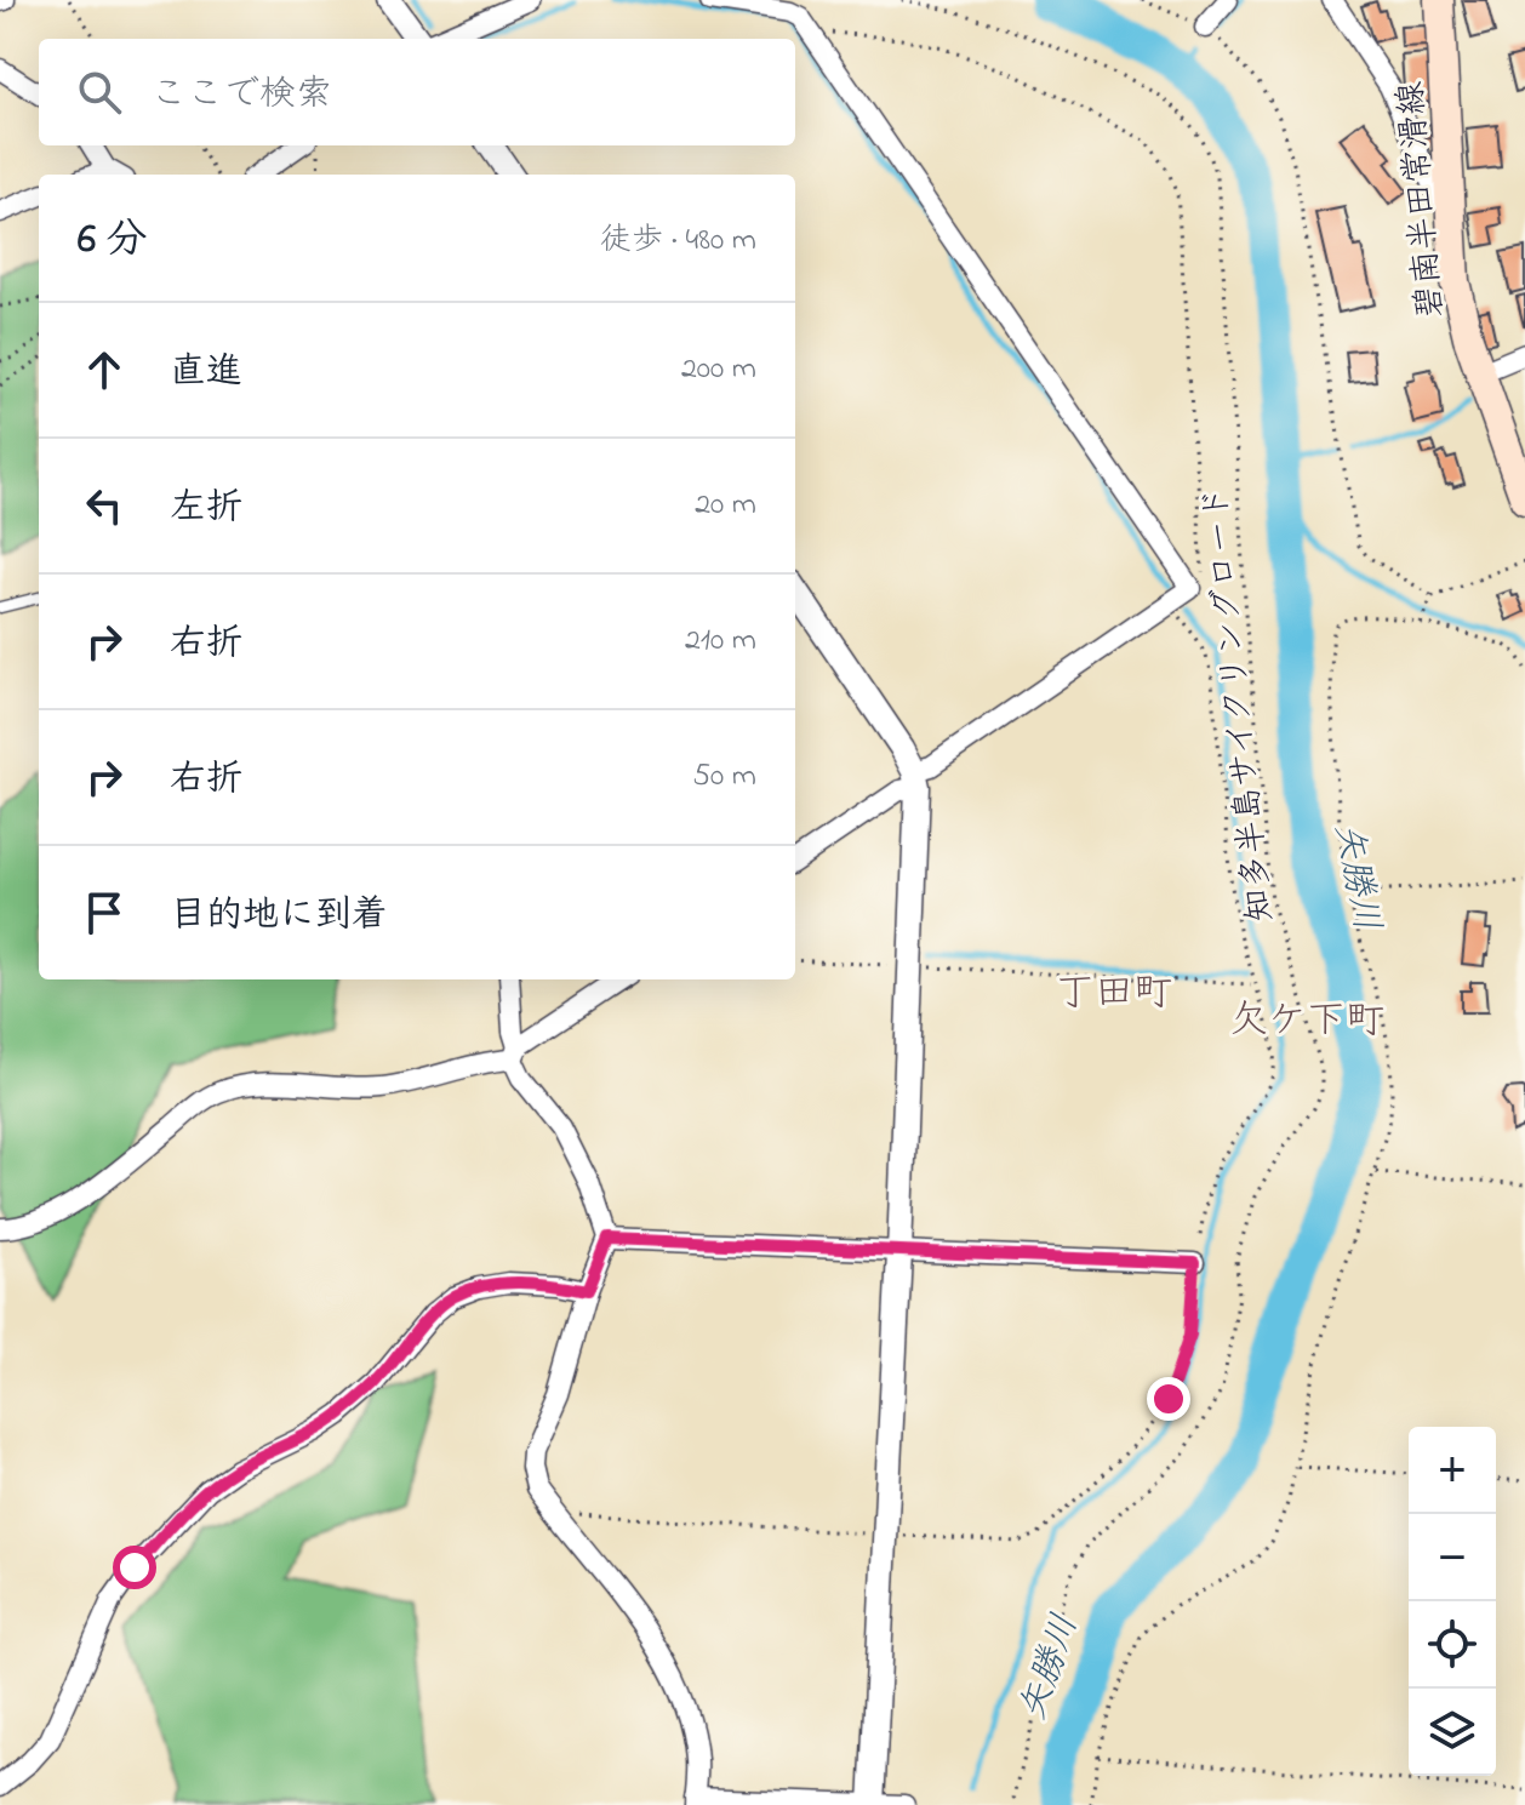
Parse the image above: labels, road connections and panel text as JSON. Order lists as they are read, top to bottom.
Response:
{
  "streets": {
    "main road": ["碧南半田常滑線"],
    "path": ["知多半島サイクリングロード"]
  },
  "districts": ["丁田町", "欠ケ下町"],
  "water": ["矢勝川"],
  "page": {
    "search": "ここで検索",
    "heading": ["6 分", "徒歩 · 480 m"],
    "list": [
      ["直進", "200 m"],
      ["左折", "20 m"],
      ["右折", "210 m"],
      ["右折", "50 m"],
      "目的地に到着"
    ],
    "map_buttons": ["+", "−"]
  }
}
